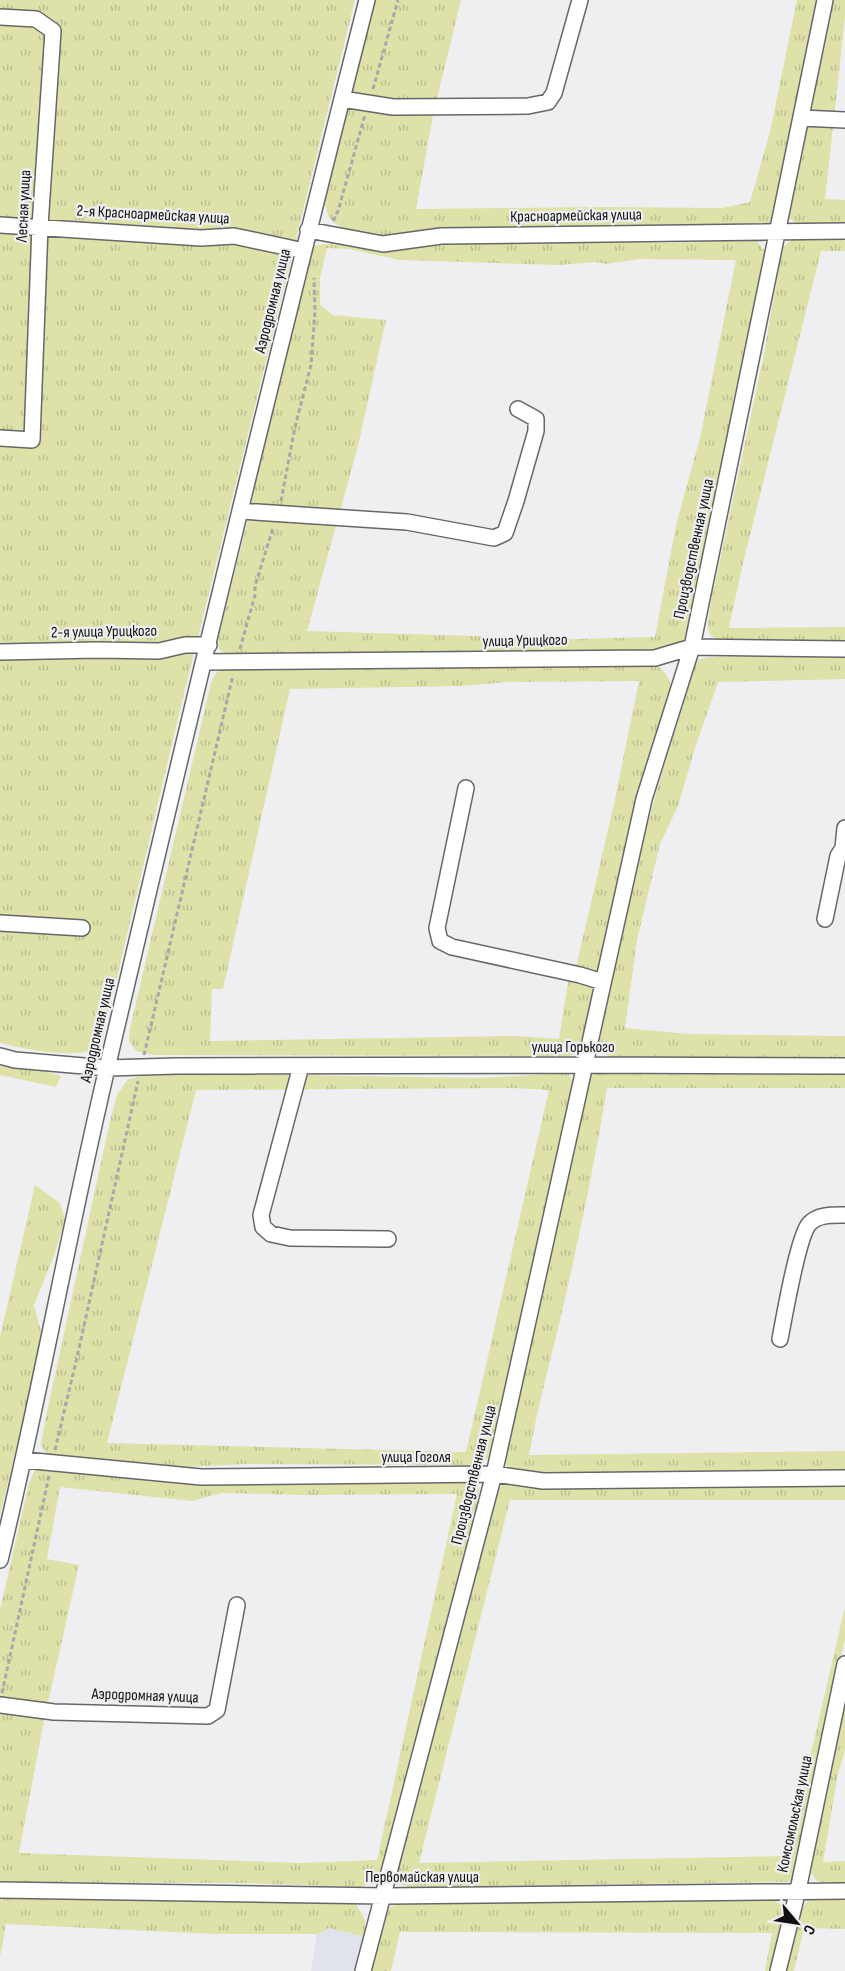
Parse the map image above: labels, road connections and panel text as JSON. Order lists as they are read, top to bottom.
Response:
{
  "streets": {
    "street": [
      "Лесная улица",
      "2-я Красноармейская улица",
      "Красноармейская улица",
      "Аэродромная улица",
      "Производственная улица",
      "2-я улица Урицкого",
      "улица Урицкого",
      "улица Горького",
      "улица Гоголя",
      "Комсомольская улица",
      "Первомайская улица"
    ]
  },
  "crossings": [
    ["Лесная улица", "2-я Красноармейская улица"],
    ["2-я Красноармейская улица", "Аэродромная улица"],
    ["Красноармейская улица", "Аэродромная улица"],
    ["Красноармейская улица", "Производственная улица"],
    ["Аэродромная улица", "2-я улица Урицкого"],
    ["Аэродромная улица", "улица Урицкого"],
    ["Аэродромная улица", "улица Горького"],
    ["Аэродромная улица", "улица Гоголя"],
    ["Производственная улица", "улица Урицкого"],
    ["Производственная улица", "улица Горького"],
    ["Производственная улица", "улица Гоголя"],
    ["Производственная улица", "Первомайская улица"],
    ["Комсомольская улица", "Первомайская улица"]
  ],
  "north": "bottom right"
}
